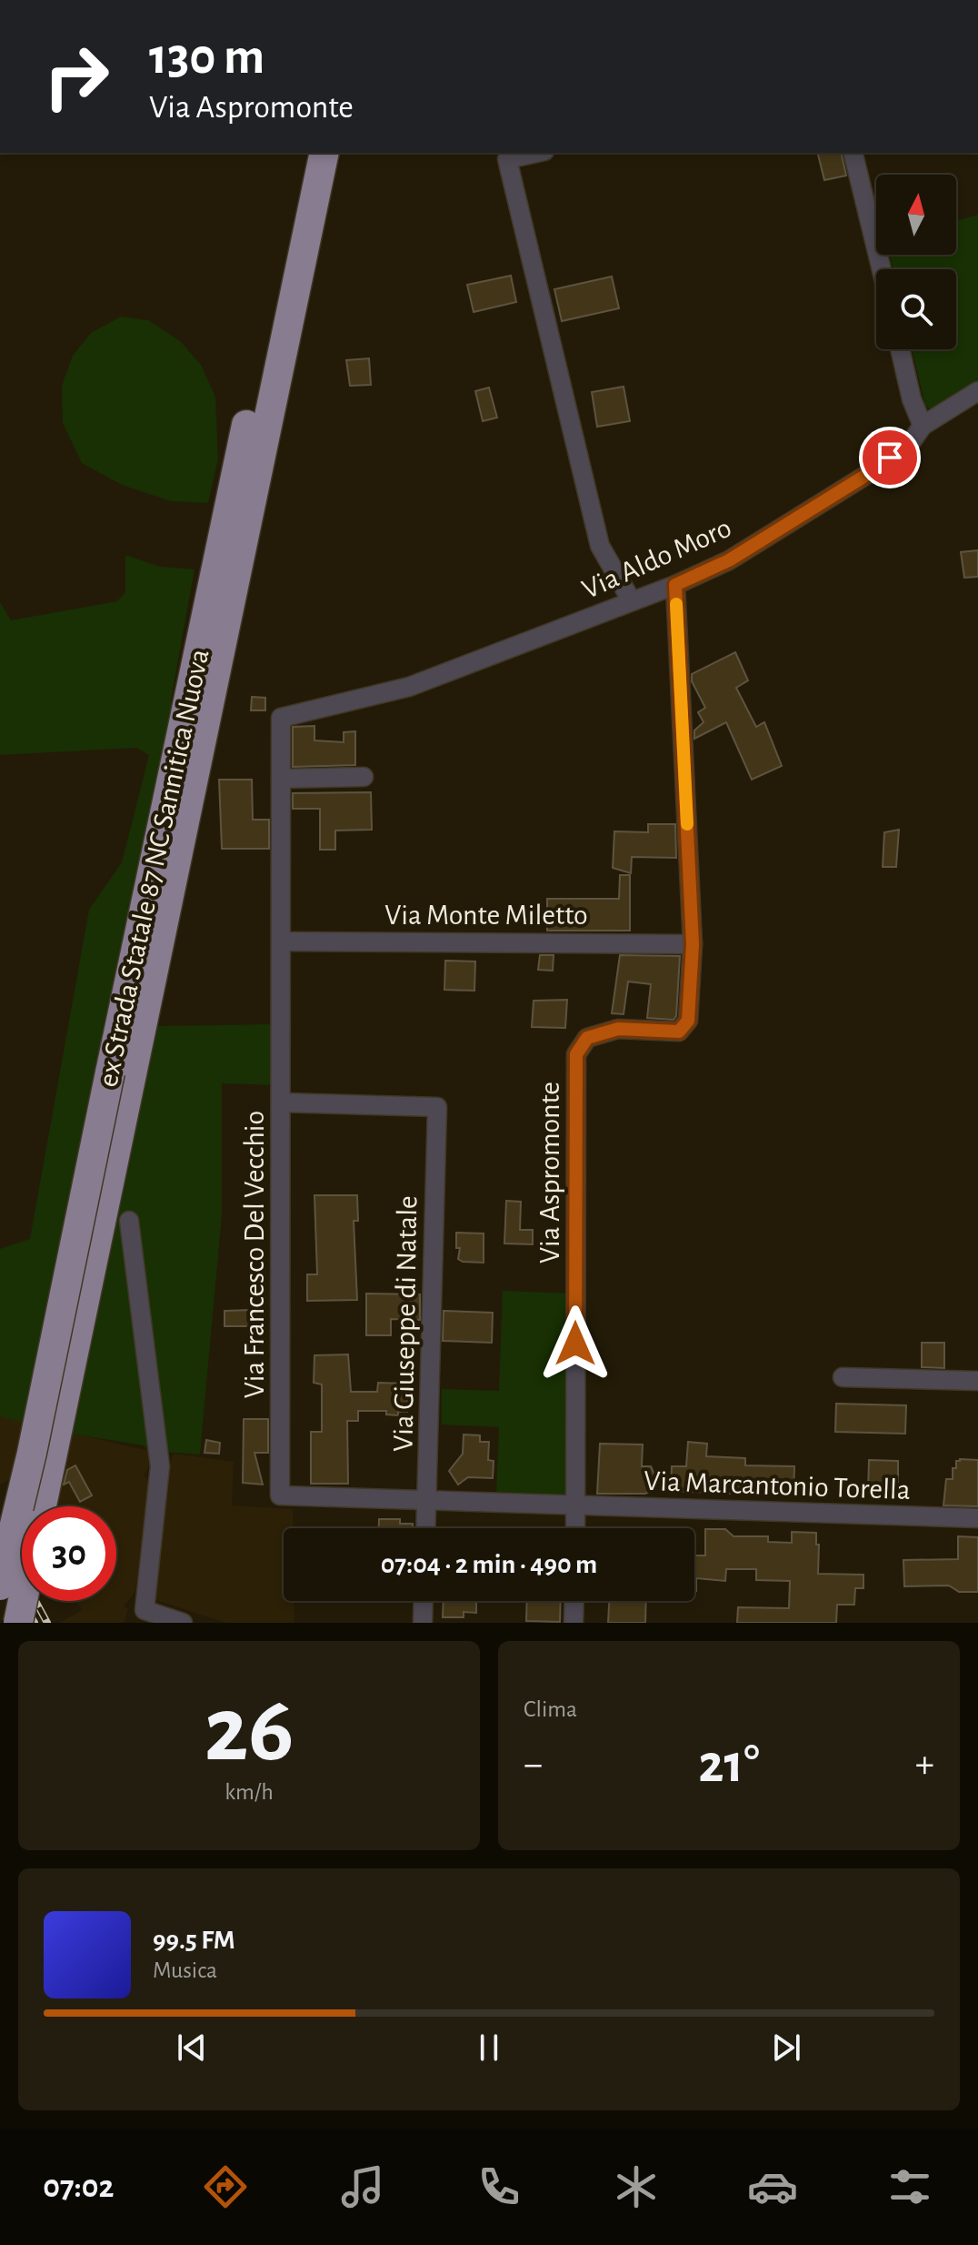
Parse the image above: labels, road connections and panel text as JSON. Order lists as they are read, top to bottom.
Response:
{
  "streets": {
    "highway": ["ex Strada Statale 87 NC Sannitica Nuova"],
    "street": [
      "Via Aldo Moro",
      "Via Monte Miletto",
      "Via Aspromonte",
      "Via Francesco Del Vecchio",
      "Via Giuseppe di Natale",
      "Via Marcantonio Torella"
    ]
  },
  "crossings": [
    ["Via Aldo Moro", "Via Aspromonte"],
    ["Via Aldo Moro", "Via Francesco Del Vecchio"],
    ["Via Monte Miletto", "Via Aspromonte"],
    ["Via Monte Miletto", "Via Francesco Del Vecchio"],
    ["Via Aspromonte", "Via Francesco Del Vecchio"],
    ["Via Aspromonte", "Via Marcantonio Torella"],
    ["Via Francesco Del Vecchio", "Via Giuseppe di Natale"],
    ["Via Francesco Del Vecchio", "Via Marcantonio Torella"]
  ],
  "north": "top",
  "page": {
    "turn": ["130 m", "Via Aspromonte"],
    "limit": "30",
    "trip": "07:04 · 2 min · 490 m",
    "tile": [
      ["26", "km/h"],
      "Clima"
    ],
    "heat": ["−", "21°", "+"],
    "song": ["99.5 FM", "Musica"],
    "tabs": "07:02"
  }
}
